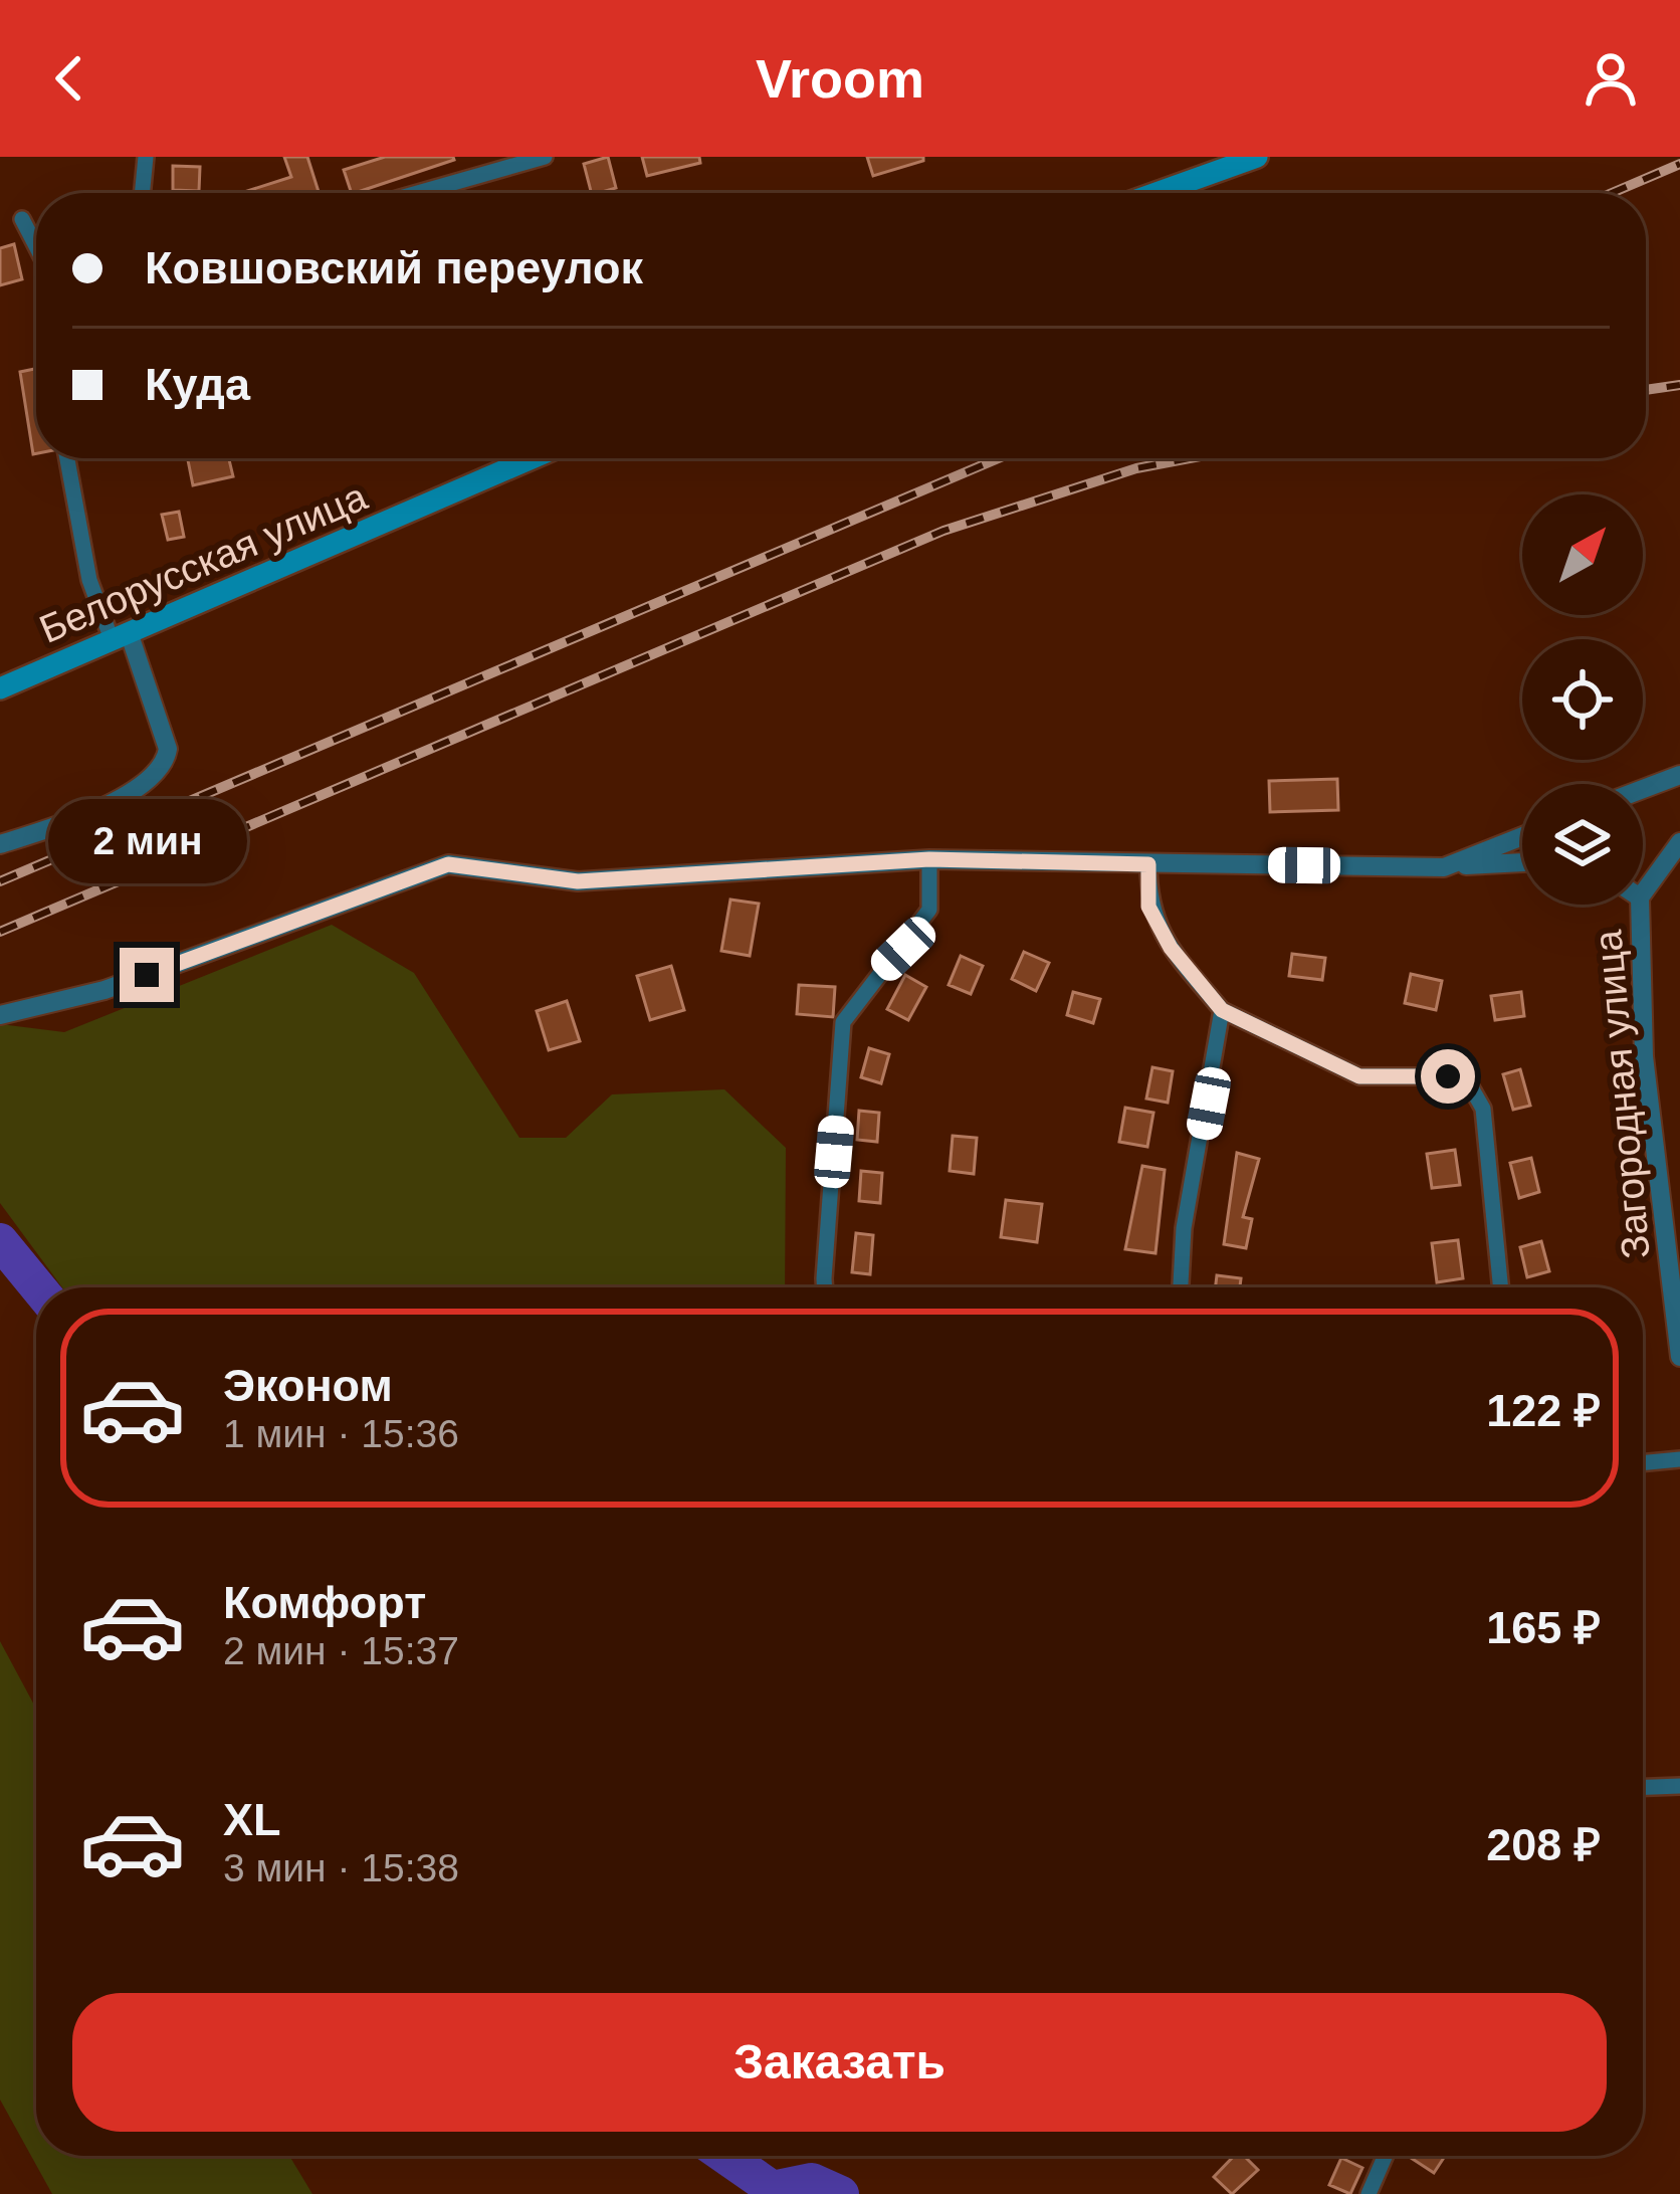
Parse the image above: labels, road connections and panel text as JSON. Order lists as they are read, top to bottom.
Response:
{
  "streets": {
    "main road": ["Белорусская улица"],
    "street": ["Загородная улица"]
  },
  "north": "top right",
  "page": {
    "header": "Vroom",
    "banner": ["Ковшовский переулок", "Куда"],
    "bubble": "2 мин",
    "list": [
      {
        "name": "Эконом",
        "note": "1 мин · 15:36",
        "value": "122 ₽"
      },
      {
        "name": "Комфорт",
        "note": "2 мин · 15:37",
        "value": "165 ₽"
      },
      {
        "name": "XL",
        "note": "3 мин · 15:38",
        "value": "208 ₽"
      }
    ],
    "buttons": "Заказать"
  }
}
